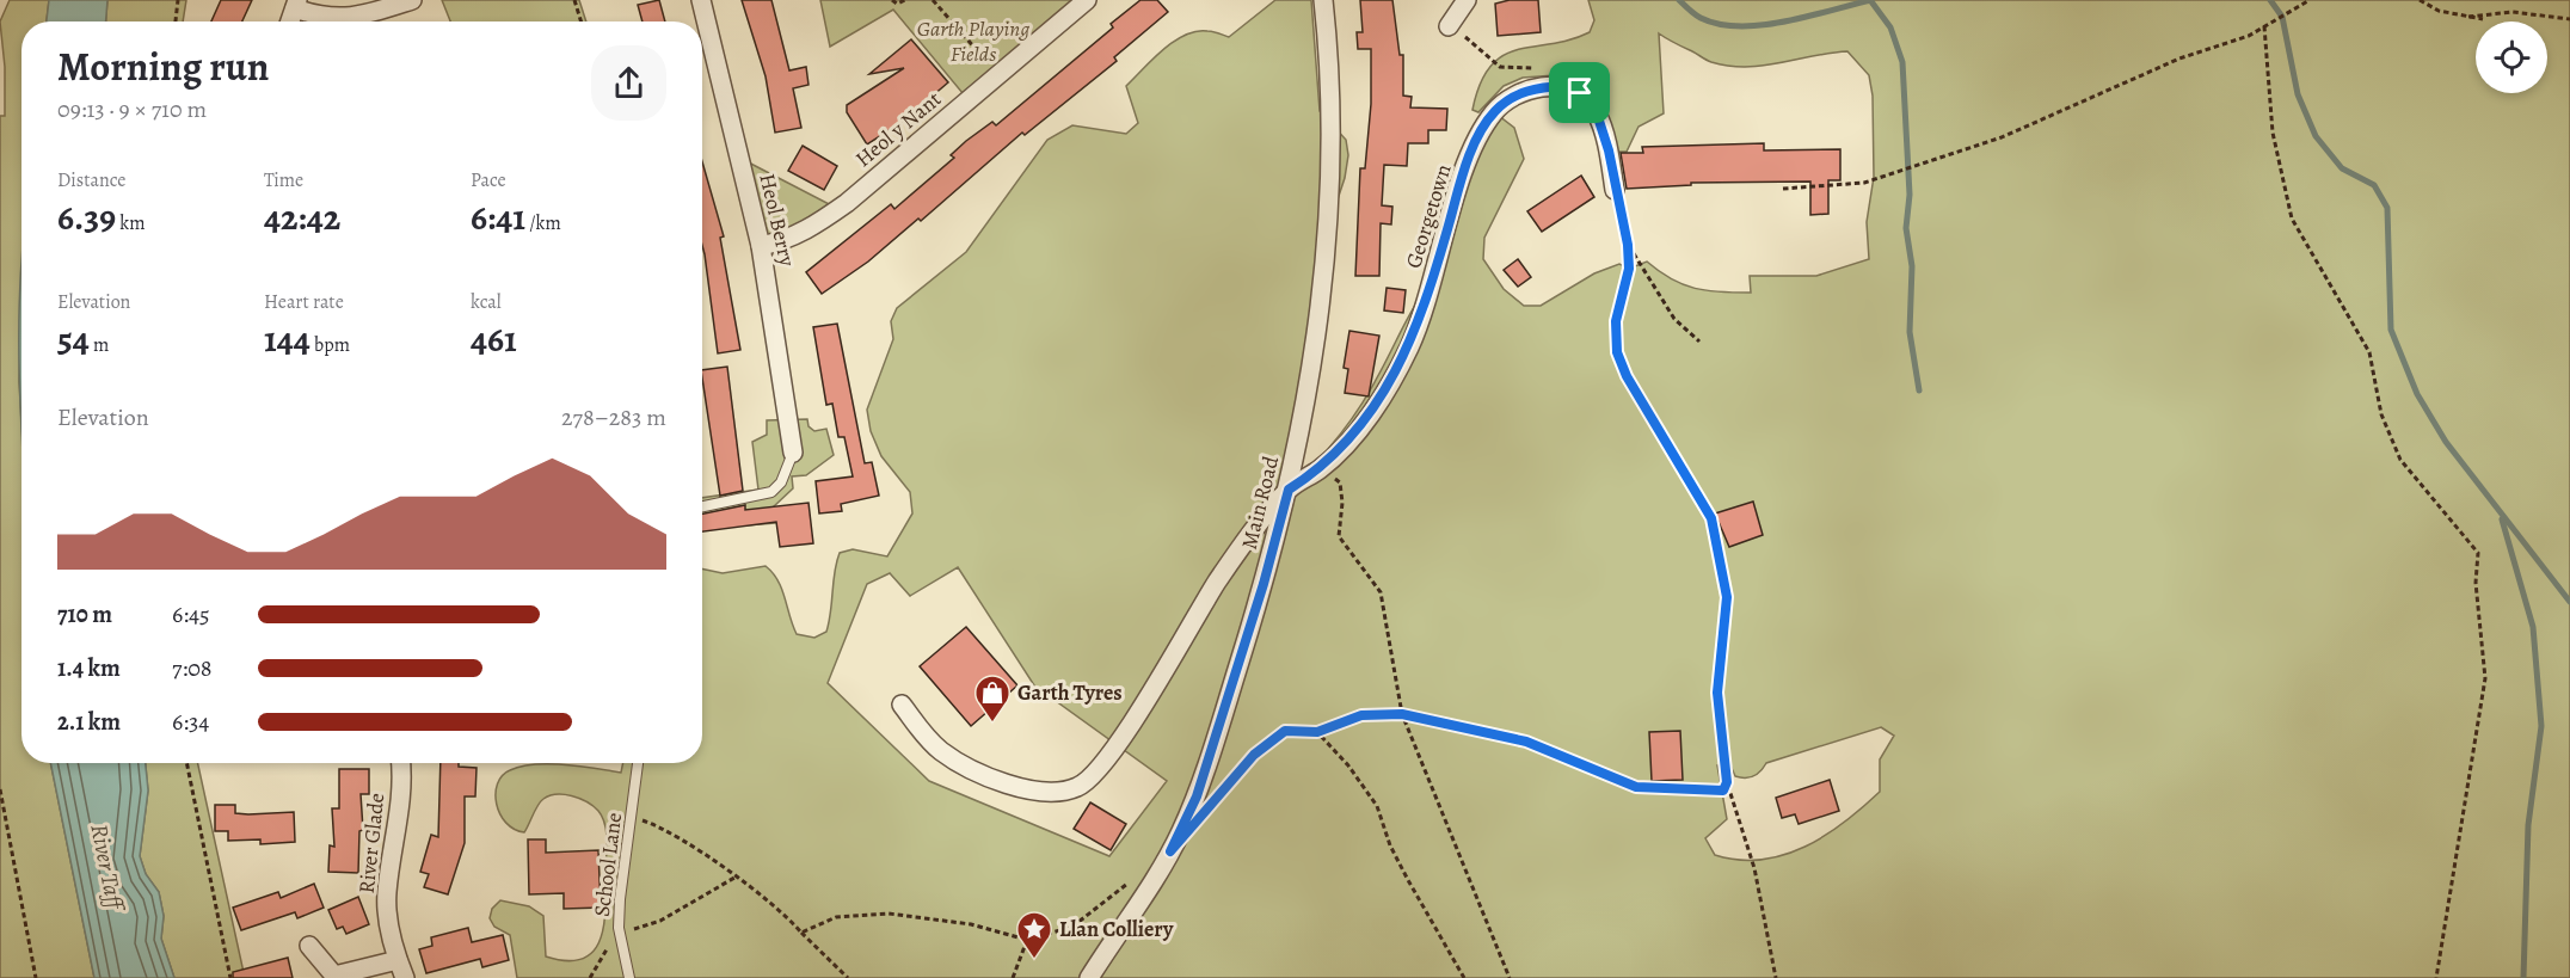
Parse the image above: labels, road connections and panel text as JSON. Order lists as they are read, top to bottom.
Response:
{
  "streets": {
    "street": [
      "Heol y Nant",
      "Georgetown",
      "Heol Berry",
      "Main Road",
      "River Glade"
    ],
    "lane": ["School Lane"]
  },
  "crossings": [
    ["Heol y Nant", "Heol Berry"],
    ["Georgetown", "Main Road"]
  ],
  "water": ["River Taff"],
  "parks": ["Garth Playing Fields"],
  "places": {
    "shop": ["Garth Tyres"],
    "place": ["Llan Colliery"]
  },
  "page": {
    "heading": ["Morning run", "09:13 · 9 × 710 m"],
    "stats": [
      ["Distance", "6.39 km"],
      ["Time", "42:42"],
      ["Pace", "6:41 /km"],
      ["Elevation", "54 m"],
      ["Heart rate", "144 bpm"],
      ["kcal", "461"]
    ],
    "chart": ["Elevation", "278–283 m"],
    "list": [
      {
        "name": "710 m",
        "note": "6:45"
      },
      {
        "name": "1.4 km",
        "note": "7:08"
      },
      {
        "name": "2.1 km",
        "note": "6:34"
      }
    ]
  }
}
